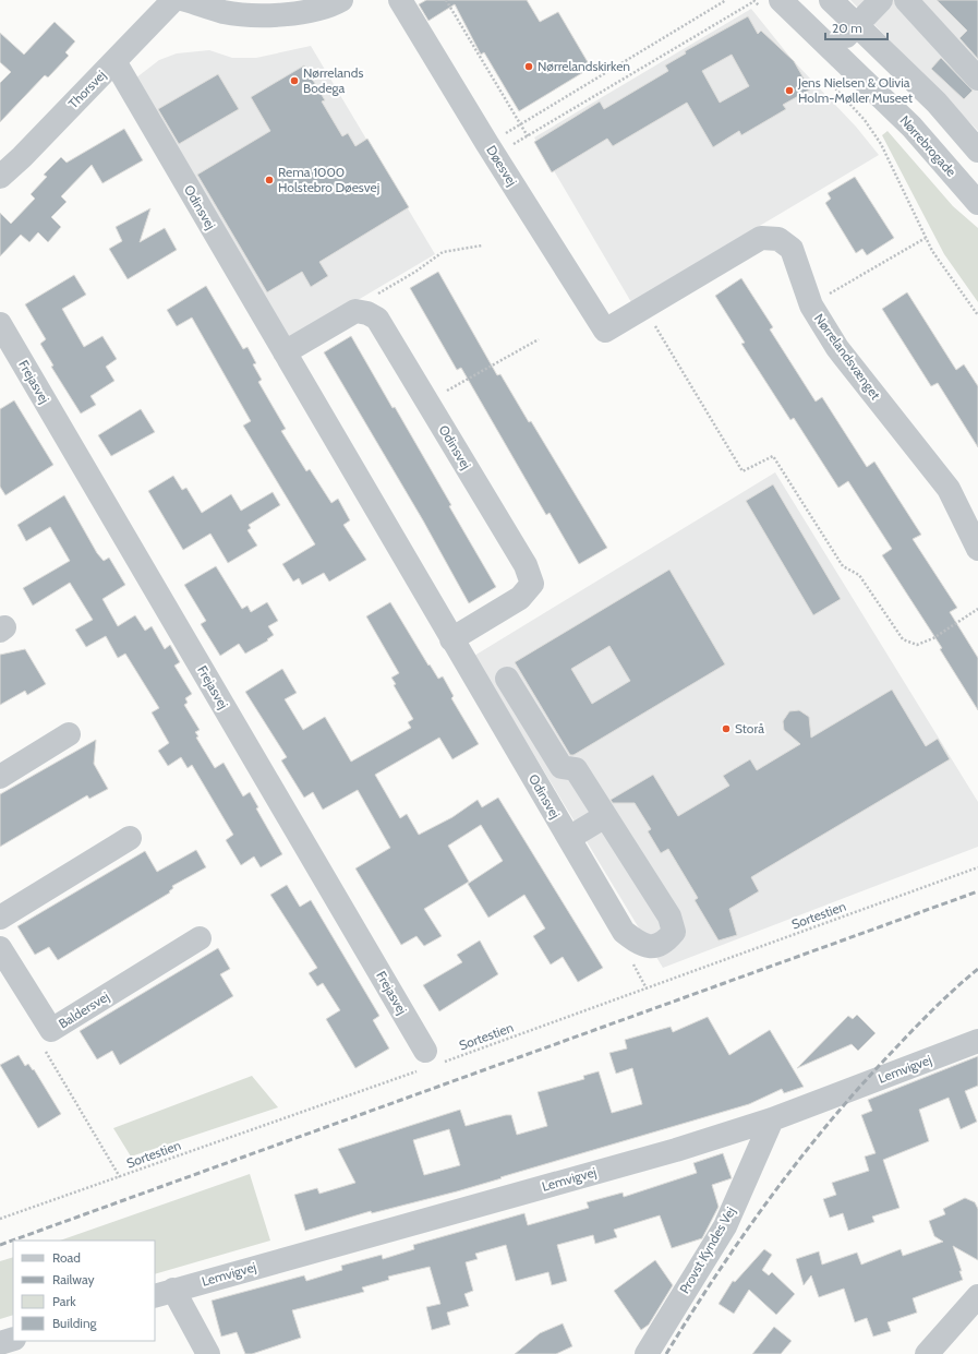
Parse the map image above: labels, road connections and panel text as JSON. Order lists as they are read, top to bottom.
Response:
{
  "streets": {
    "street": [
      "Thorsvej",
      "Nørrebrogade",
      "Døesvej",
      "Odinsvej",
      "Nørrelandsvænget",
      "Frejasvej",
      "Baldersvej",
      "Lemvigvej",
      "Provst Kyndes Vej"
    ],
    "path": ["Sortestien"]
  },
  "crossings": [
    ["Thorsvej", "Odinsvej"],
    ["Døesvej", "Nørrelandsvænget"],
    ["Frejasvej", "Sortestien"],
    ["Lemvigvej", "Provst Kyndes Vej"]
  ],
  "places": [
    "Nørrelandskirken",
    "Nørrelands Bodega",
    "Jens Nielsen & Olivia Holm-Møller Museet",
    "Rema 1000 Holstebro Døesvej",
    "Storå"
  ],
  "legend": [
    "Road",
    "Railway",
    "Park",
    "Building"
  ],
  "scale_bar": "20 m"
}
